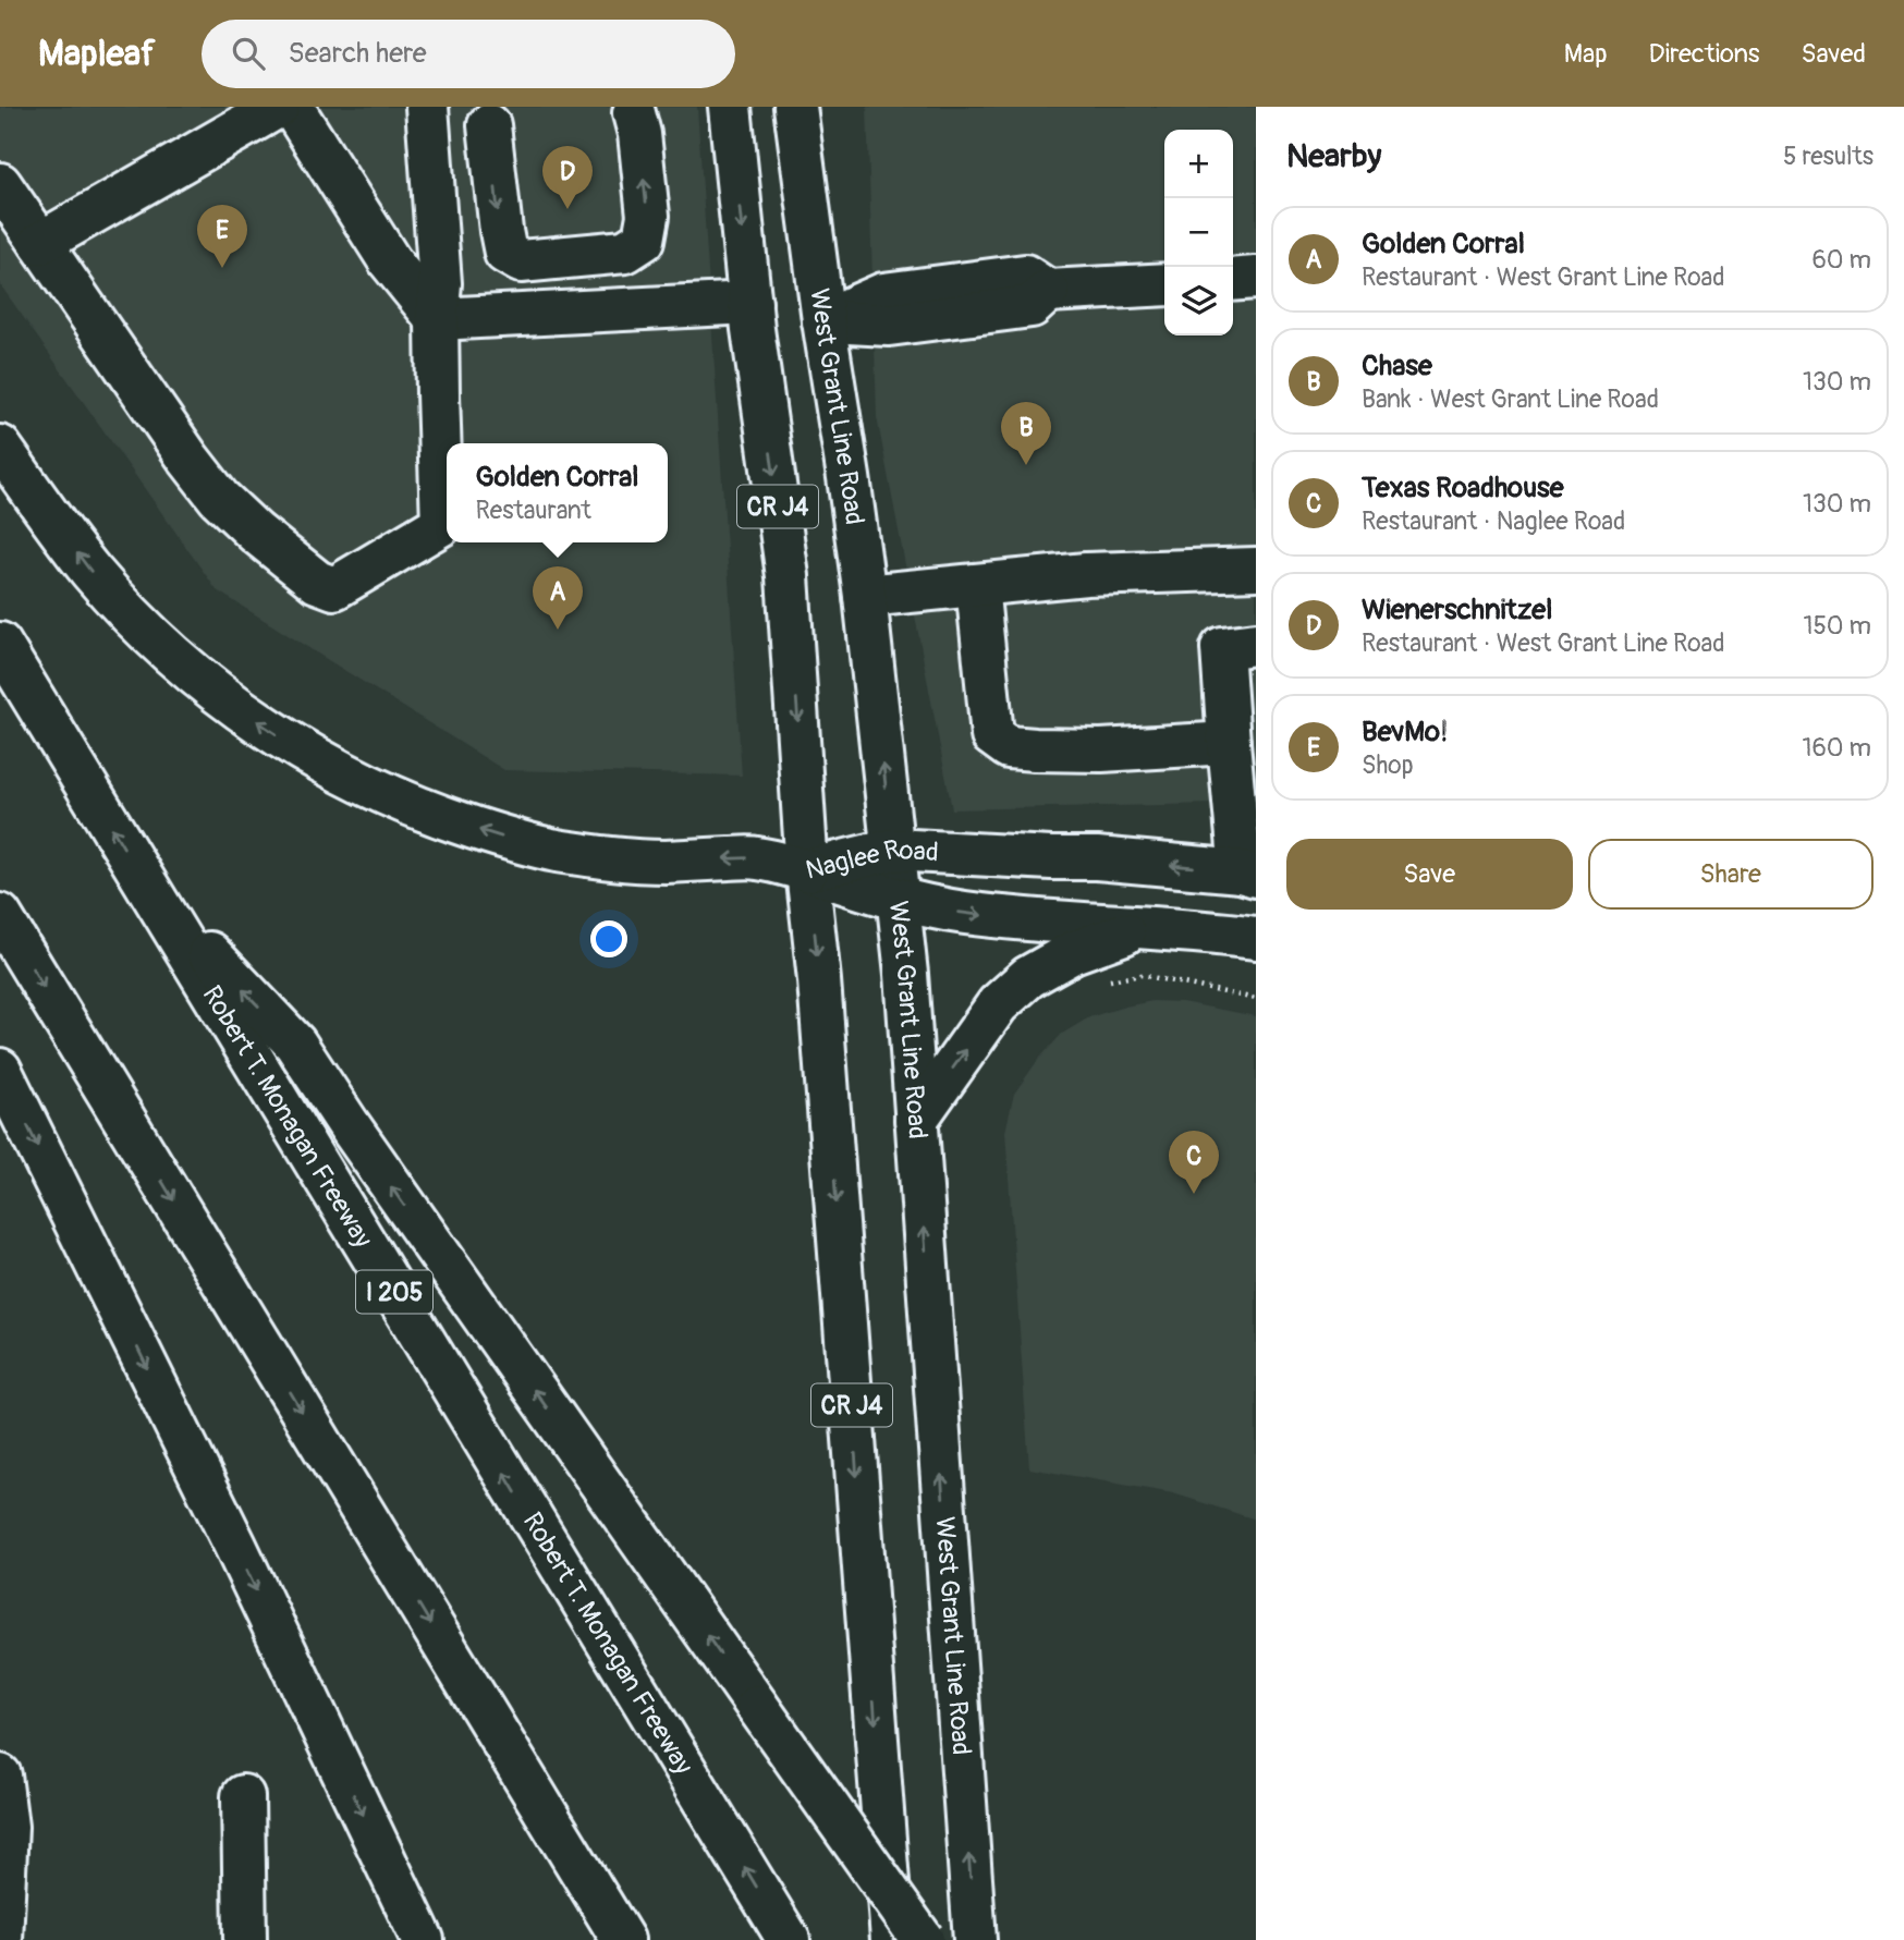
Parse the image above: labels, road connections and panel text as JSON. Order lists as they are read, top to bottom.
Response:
{
  "streets": {
    "main road": [
      "West Grant Line Road",
      "CR J4",
      "Naglee Road",
      "Robert T. Monagan Freeway",
      "I 205"
    ]
  },
  "crossings": [
    ["West Grant Line Road", "Naglee Road"],
    ["CR J4", "Naglee Road"]
  ],
  "page": {
    "header": "Mapleaf",
    "search": "Search here",
    "nav": ["Map", "Directions", "Saved"],
    "heading": ["Nearby", "5 results"],
    "map_buttons": ["+", "−"],
    "pins": [
      "D",
      "E",
      "B",
      "A",
      "C"
    ],
    "list": [
      {
        "mark": "A",
        "name": "Golden Corral",
        "note": "Restaurant · West Grant Line Road",
        "value": "60 m"
      },
      {
        "mark": "B",
        "name": "Chase",
        "note": "Bank · West Grant Line Road",
        "value": "130 m"
      },
      {
        "mark": "C",
        "name": "Texas Roadhouse",
        "note": "Restaurant · Naglee Road",
        "value": "130 m"
      },
      {
        "mark": "D",
        "name": "Wienerschnitzel",
        "note": "Restaurant · West Grant Line Road",
        "value": "150 m"
      },
      {
        "mark": "E",
        "name": "BevMo!",
        "note": "Shop",
        "value": "160 m"
      }
    ],
    "popup": ["Golden Corral", "Restaurant"],
    "buttons": ["Save", "Share"]
  }
}
